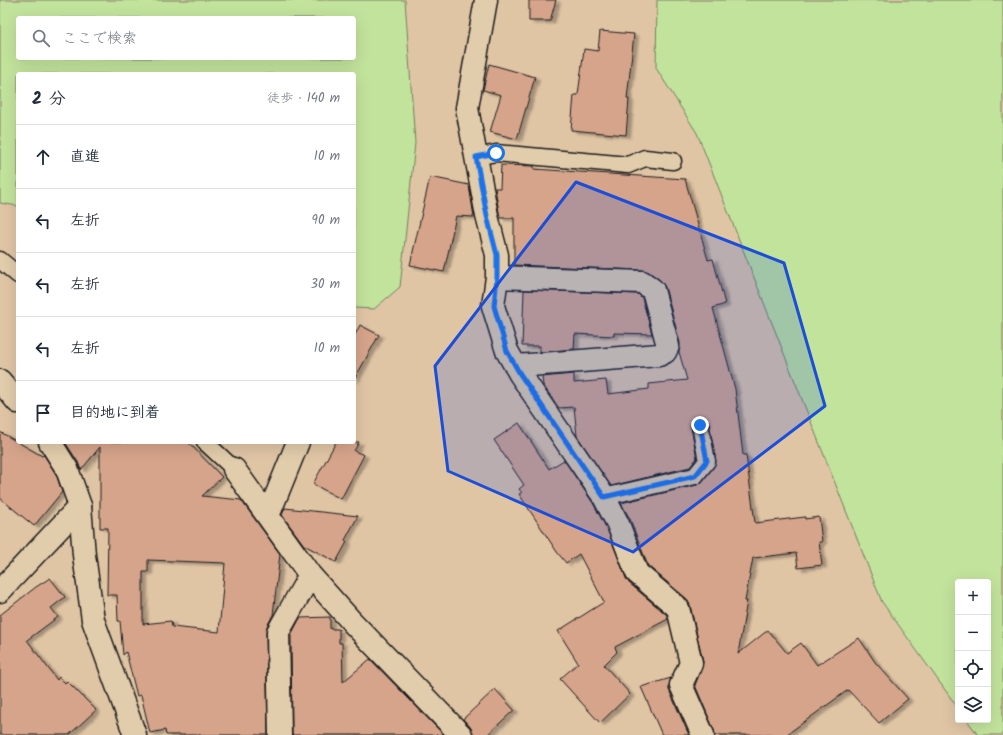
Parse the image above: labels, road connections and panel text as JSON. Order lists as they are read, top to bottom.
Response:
{
  "page": {
    "search": "ここで検索",
    "heading": ["2 分", "徒歩 · 140 m"],
    "list": [
      ["直進", "10 m"],
      ["左折", "90 m"],
      ["左折", "30 m"],
      ["左折", "10 m"],
      "目的地に到着"
    ],
    "map_buttons": ["+", "−"]
  }
}
